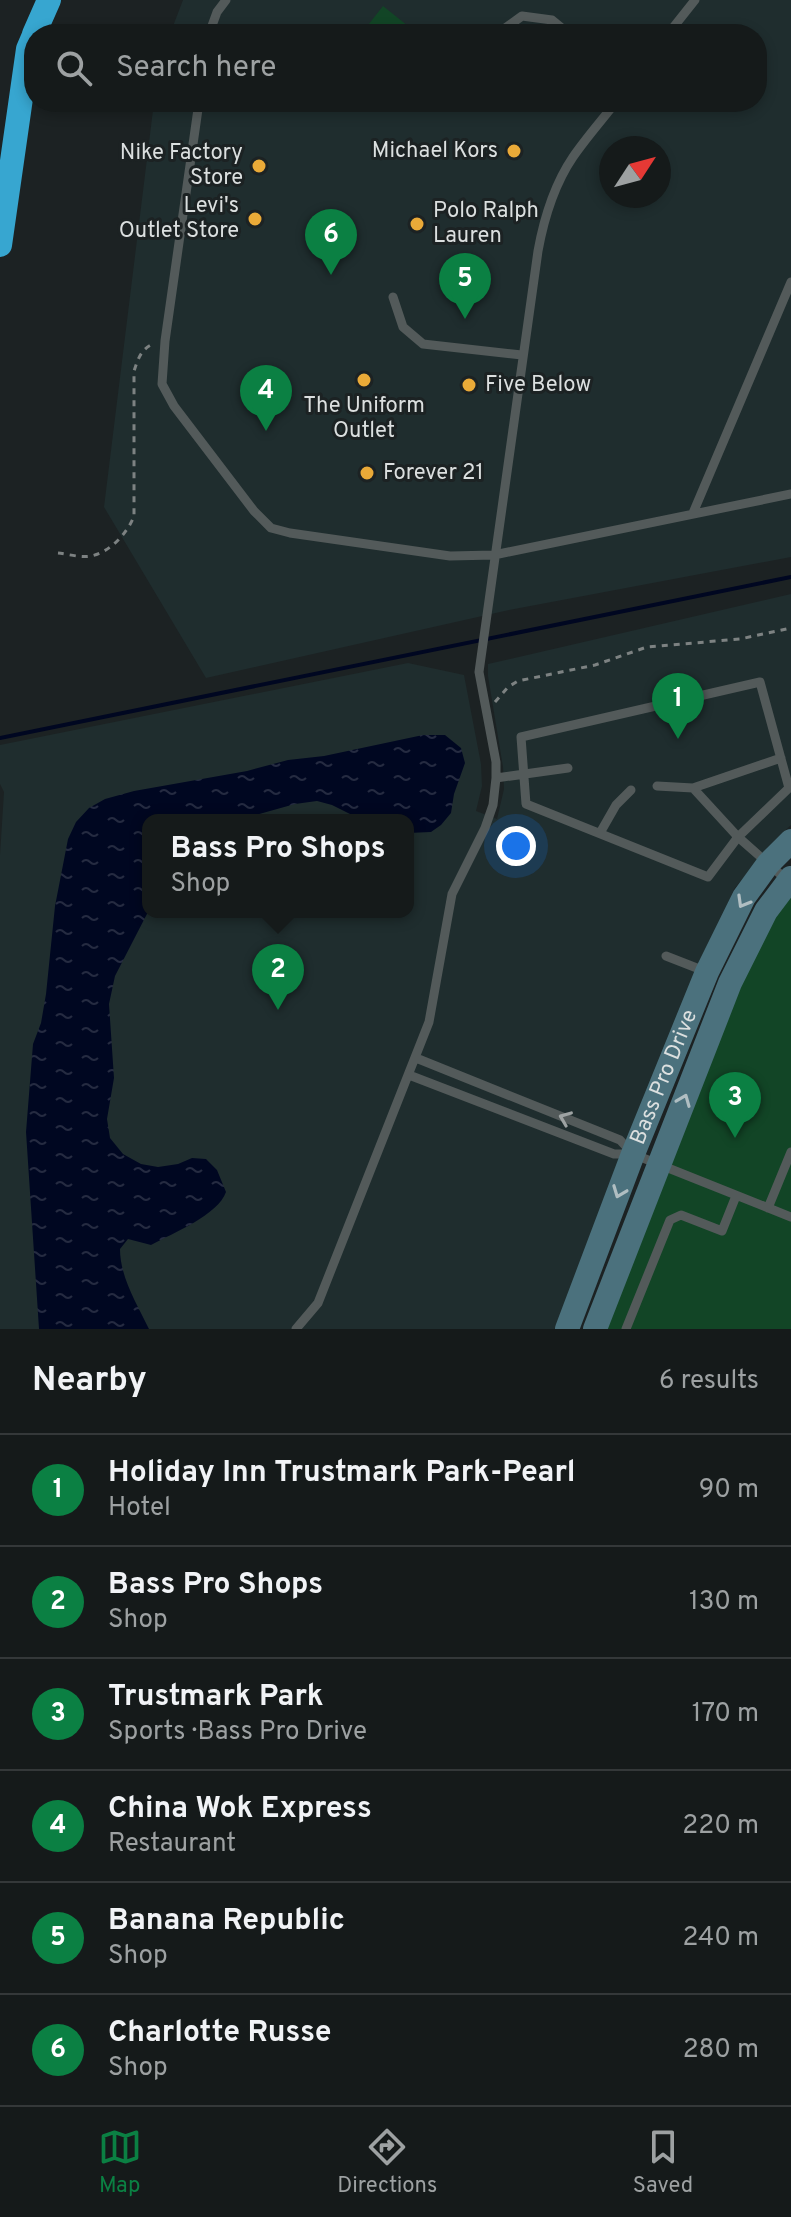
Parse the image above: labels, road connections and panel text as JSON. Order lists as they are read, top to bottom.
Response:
{
  "streets": {
    "street": ["Bass Pro Drive"]
  },
  "places": [
    "Michael Kors",
    "Nike Factory Store",
    "Levi's Outlet Store",
    "Polo Ralph Lauren",
    "The Uniform Outlet",
    "Five Below",
    "Forever 21"
  ],
  "north": "top right",
  "page": {
    "search": "Search here",
    "pins": [
      "6",
      "5",
      "4",
      "1",
      "2",
      "3"
    ],
    "popup": ["Bass Pro Shops", "Shop"],
    "heading": ["Nearby", "6 results"],
    "list": [
      {
        "mark": "1",
        "name": "Holiday Inn Trustmark Park-Pearl",
        "note": "Hotel",
        "value": "90 m"
      },
      {
        "mark": "2",
        "name": "Bass Pro Shops",
        "note": "Shop",
        "value": "130 m"
      },
      {
        "mark": "3",
        "name": "Trustmark Park",
        "note": "Sports · Bass Pro Drive",
        "value": "170 m"
      },
      {
        "mark": "4",
        "name": "China Wok Express",
        "note": "Restaurant",
        "value": "220 m"
      },
      {
        "mark": "5",
        "name": "Banana Republic",
        "note": "Shop",
        "value": "240 m"
      },
      {
        "mark": "6",
        "name": "Charlotte Russe",
        "note": "Shop",
        "value": "280 m"
      }
    ],
    "nav": ["Map", "Directions", "Saved"]
  }
}
